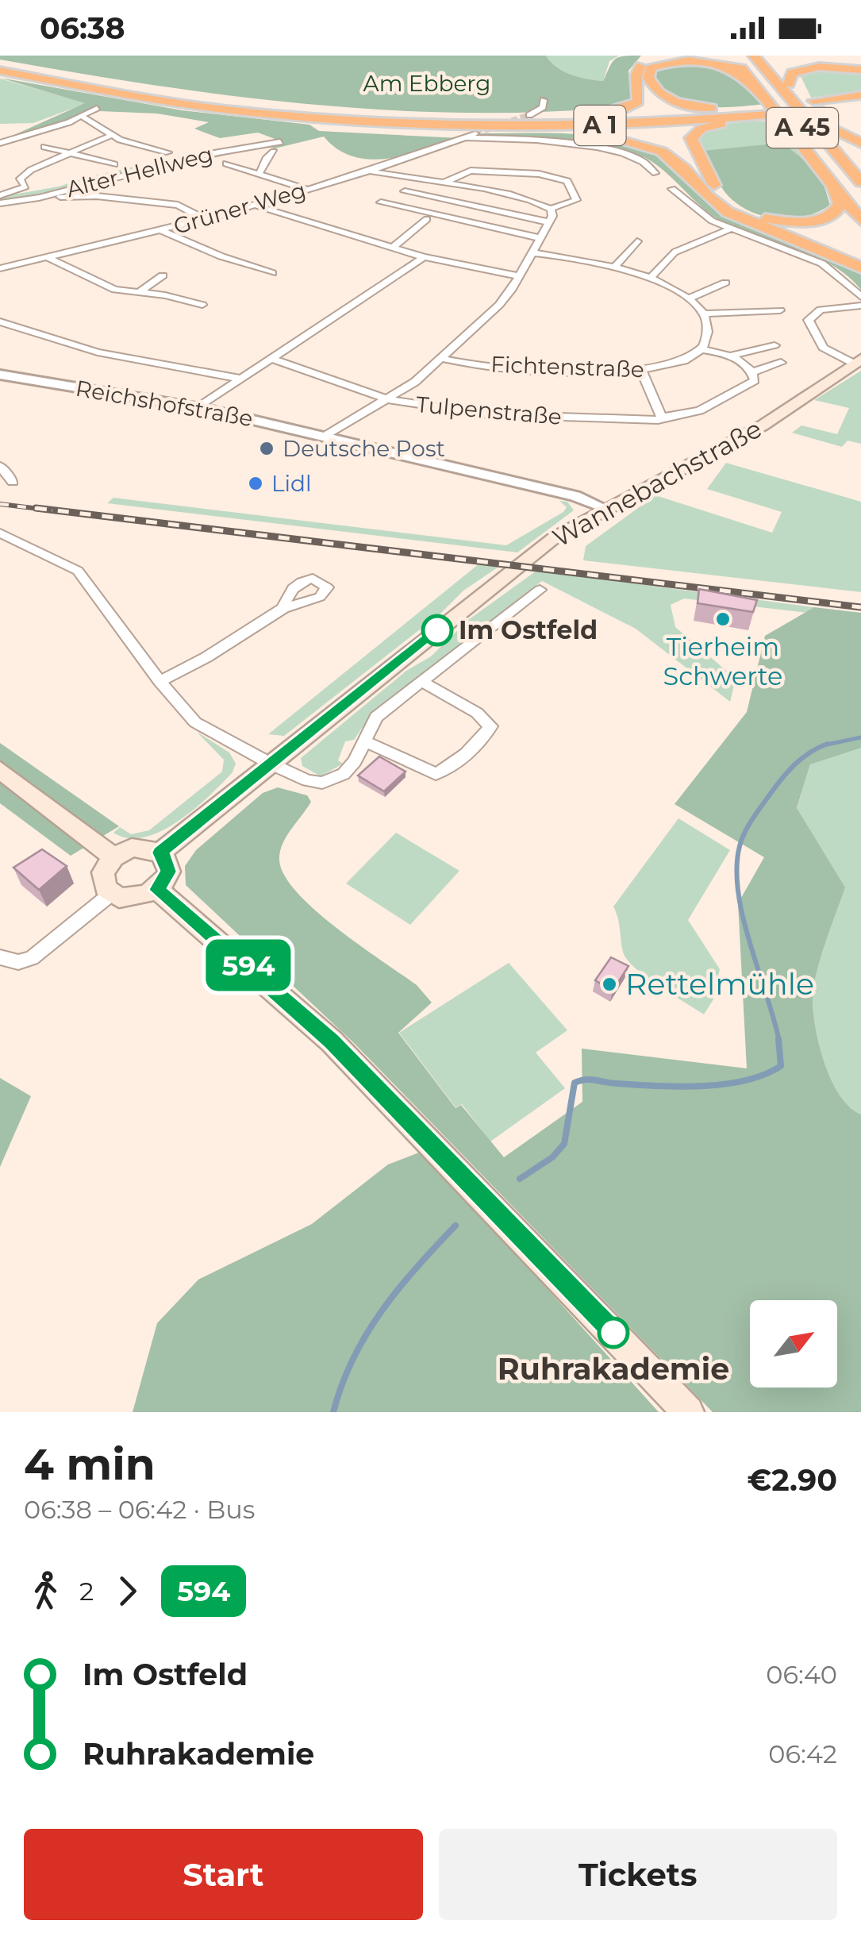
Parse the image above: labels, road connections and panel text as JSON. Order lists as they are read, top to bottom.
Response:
{
  "streets": {
    "highway": ["A 1", "A 45"],
    "main road": ["Wannebachstraße"],
    "street": [
      "Alter Hellweg",
      "Grüner Weg",
      "Fichtenstraße",
      "Reichshofstraße",
      "Tulpenstraße"
    ]
  },
  "crossings": [
    ["Reichshofstraße", "Wannebachstraße"]
  ],
  "parks": ["Am Ebberg"],
  "places": [
    "Deutsche Post",
    "Lidl",
    "Tierheim Schwerte",
    "Im Ostfeld",
    "Rettelmühle",
    "Ruhrakademie"
  ],
  "lines": ["bus line 594"],
  "north": "top right",
  "page": {
    "status": "06:38",
    "on_map": "594",
    "heading": ["4 min", "06:38 – 06:42 · Bus", "€2.90"],
    "legs": ["2", "594"],
    "list": [
      {
        "name": "Im Ostfeld",
        "value": "06:40"
      },
      {
        "name": "Ruhrakademie",
        "value": "06:42"
      }
    ],
    "buttons": ["Start", "Tickets"]
  }
}
